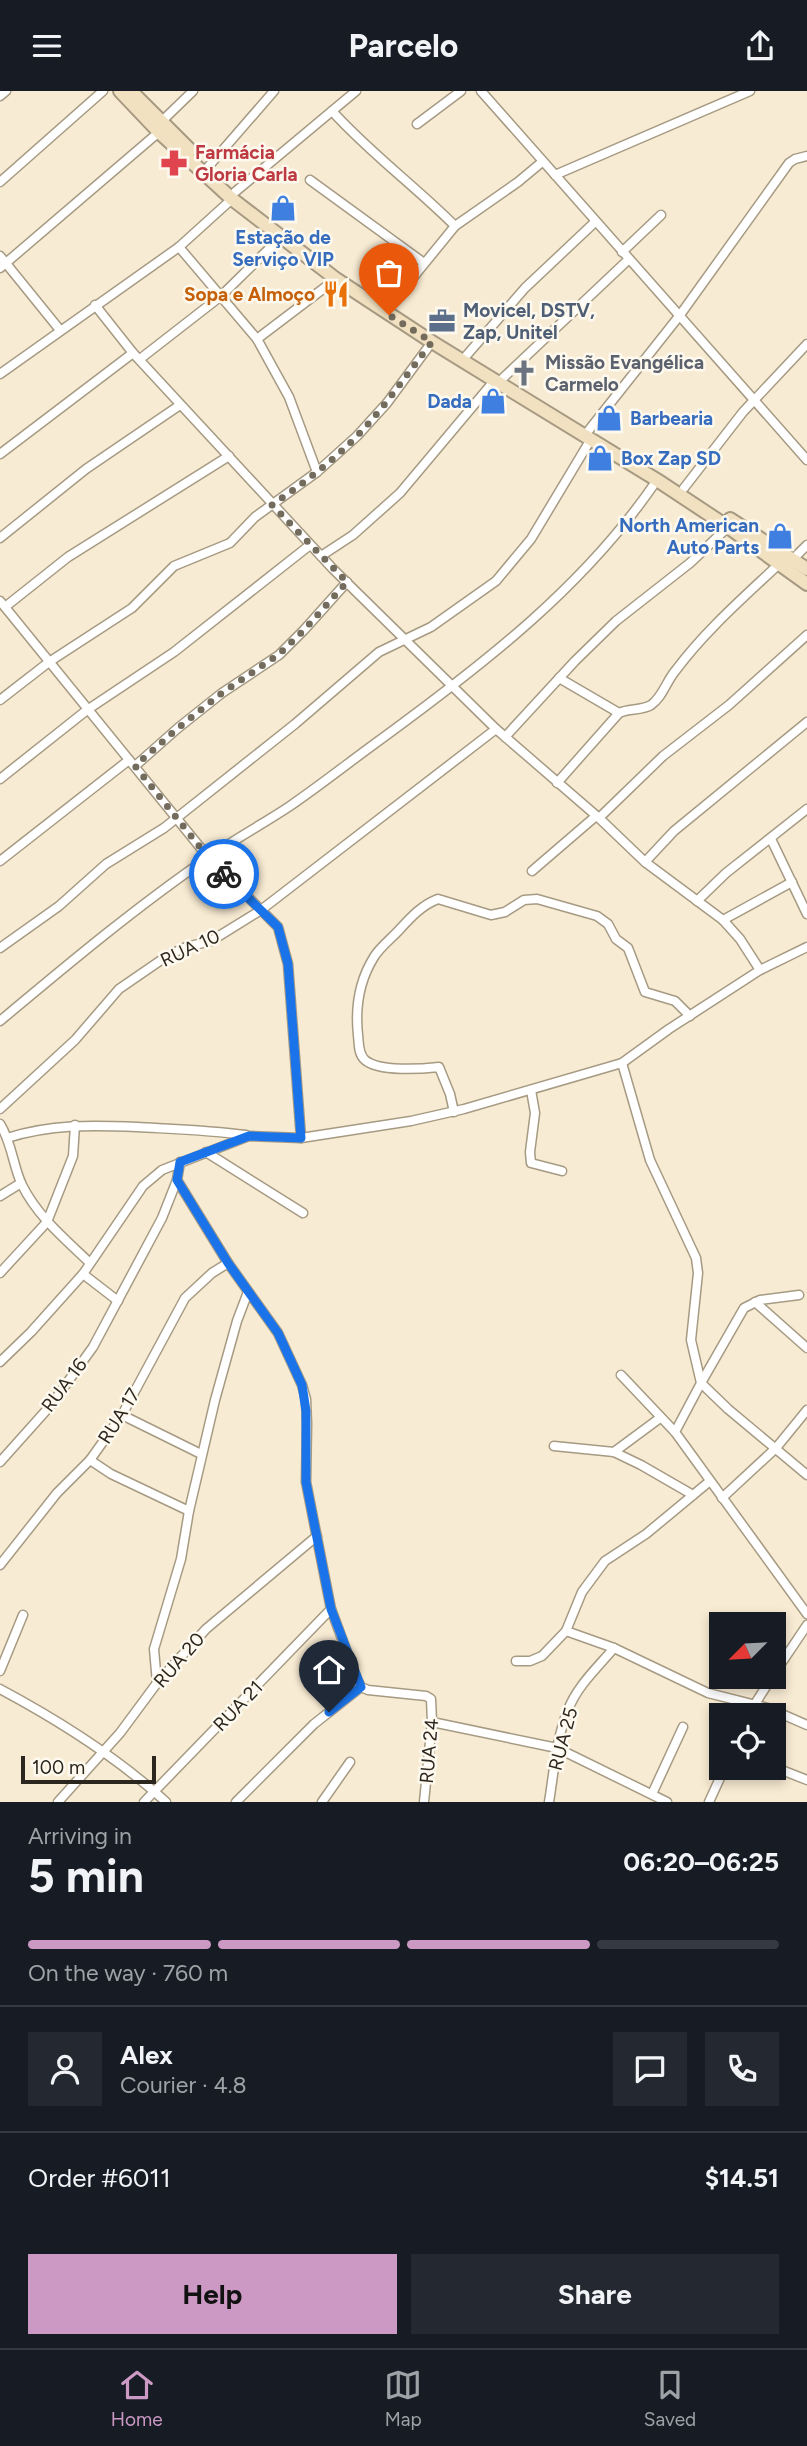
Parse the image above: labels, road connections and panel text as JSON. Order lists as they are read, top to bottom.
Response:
{
  "streets": {
    "street": [
      "RUA 10",
      "RUA 16",
      "RUA 17",
      "RUA 20",
      "RUA 21",
      "RUA 25",
      "RUA 24"
    ]
  },
  "places": {
    "pharmacy": ["Farmácia Gloria Carla"],
    "shop": [
      "Estação de Serviço VIP",
      "Dada",
      "Barbearia",
      "Box Zap SD",
      "North American Auto Parts"
    ],
    "restaurant": ["Sopa e Almoço"],
    "office": ["Movicel, DSTV, Zap, Unitel"],
    "church": ["Missão Evangélica Carmelo"]
  },
  "scale_bar": "100 m",
  "north": "bottom left",
  "page": {
    "header": "Parcelo",
    "scale": "100 m",
    "heading": ["5 min", "Arriving in", "06:20–06:25"],
    "panel": [
      "Alex",
      "Courier · 4.8",
      "Order #6011",
      "$14.51"
    ],
    "bar": "On the way · 760 m",
    "buttons": ["Help", "Share"],
    "tabs": ["Home", "Map", "Saved"]
  }
}
